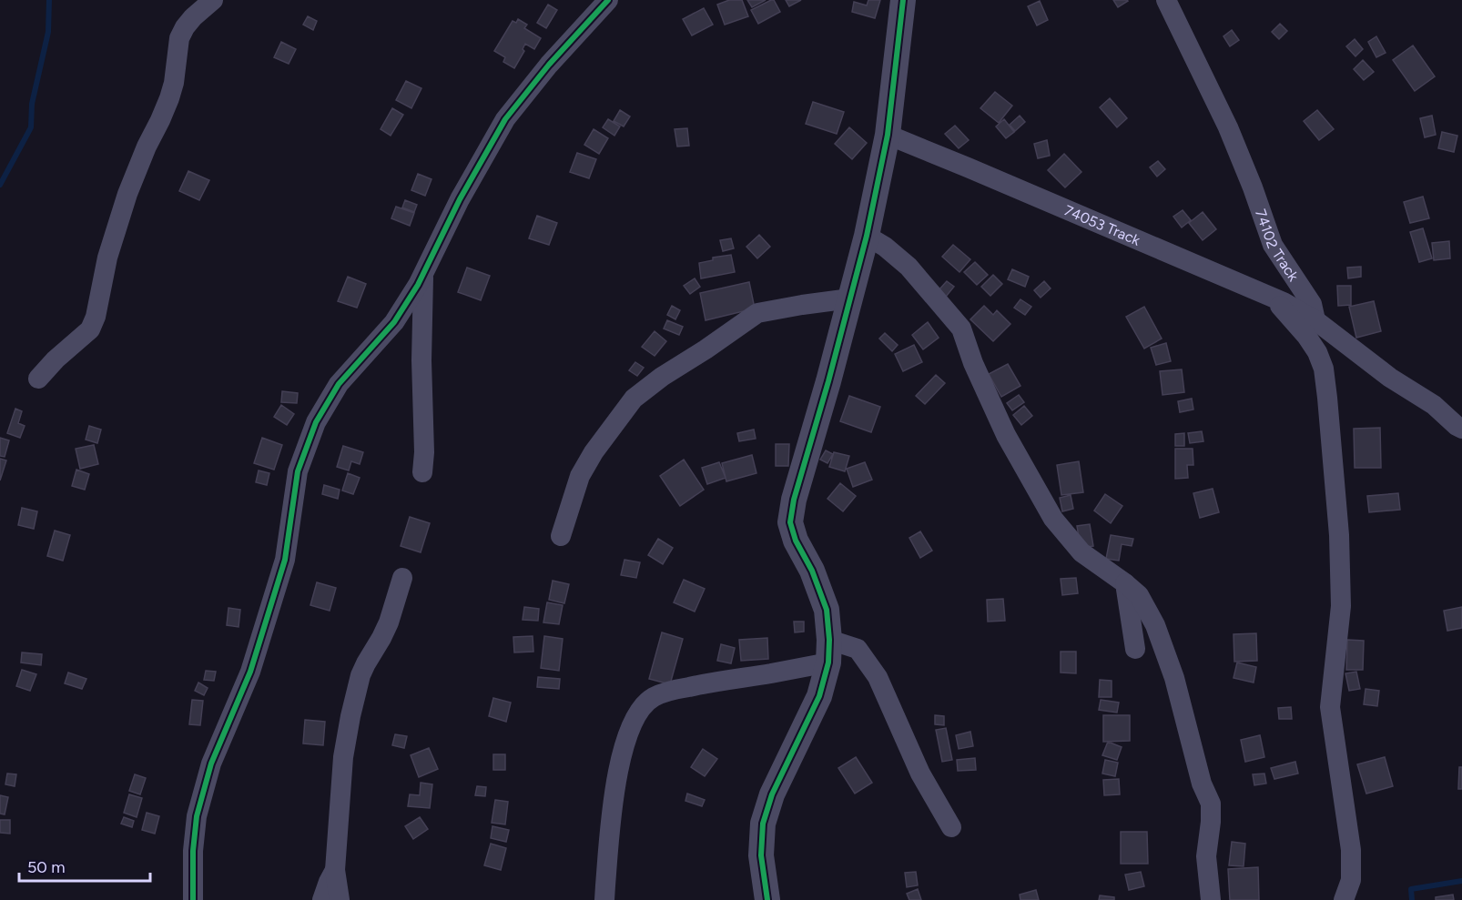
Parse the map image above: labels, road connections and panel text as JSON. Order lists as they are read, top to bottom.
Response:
{
  "streets": {
    "street": ["74053 Track", "74102 Track"]
  },
  "crossings": [
    ["74053 Track", "74102 Track"]
  ],
  "scale_bar": "50 m"
}
